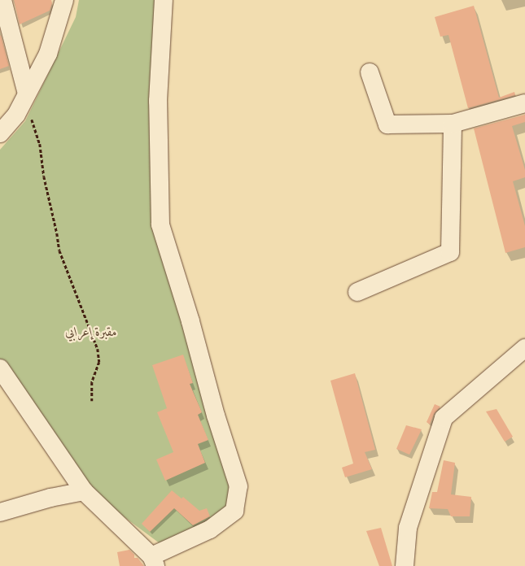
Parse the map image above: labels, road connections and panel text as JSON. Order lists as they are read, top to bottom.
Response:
{
  "parks": ["مقبرة إعرابي"]
}
